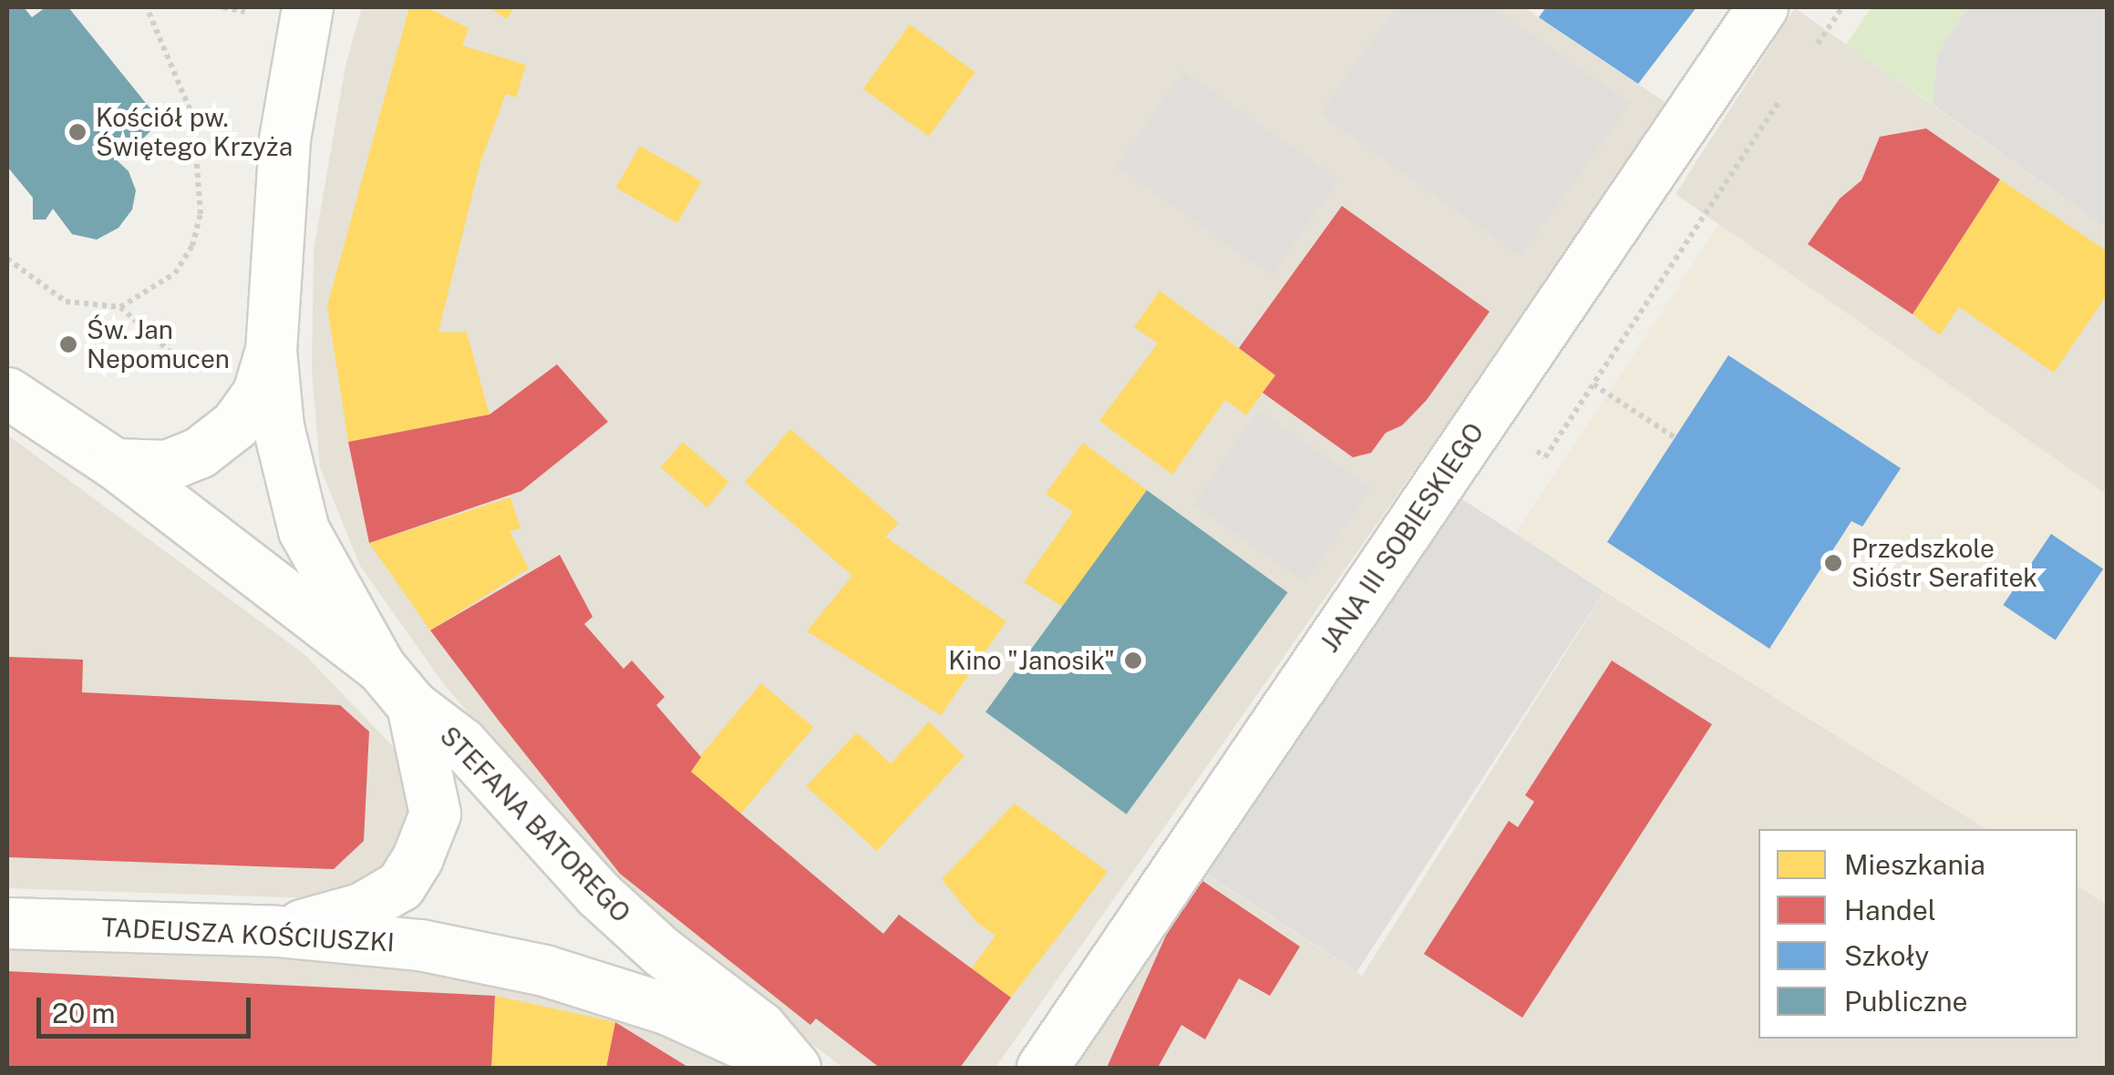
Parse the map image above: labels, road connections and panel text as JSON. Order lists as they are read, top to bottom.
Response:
{
  "streets": {
    "street": ["JANA III SOBIESKIEGO", "STEFANA BATOREGO", "TADEUSZA KOŚCIUSZKI"]
  },
  "crossings": [
    ["STEFANA BATOREGO", "TADEUSZA KOŚCIUSZKI"]
  ],
  "places": [
    "Kościół pw. Świętego Krzyża",
    "Św. Jan Nepomucen",
    "Przedszkole Sióstr Serafitek",
    "Kino \"Janosik\""
  ],
  "legend": [
    "Mieszkania",
    "Handel",
    "Szkoły",
    "Publiczne"
  ],
  "scale_bar": "20 m"
}
